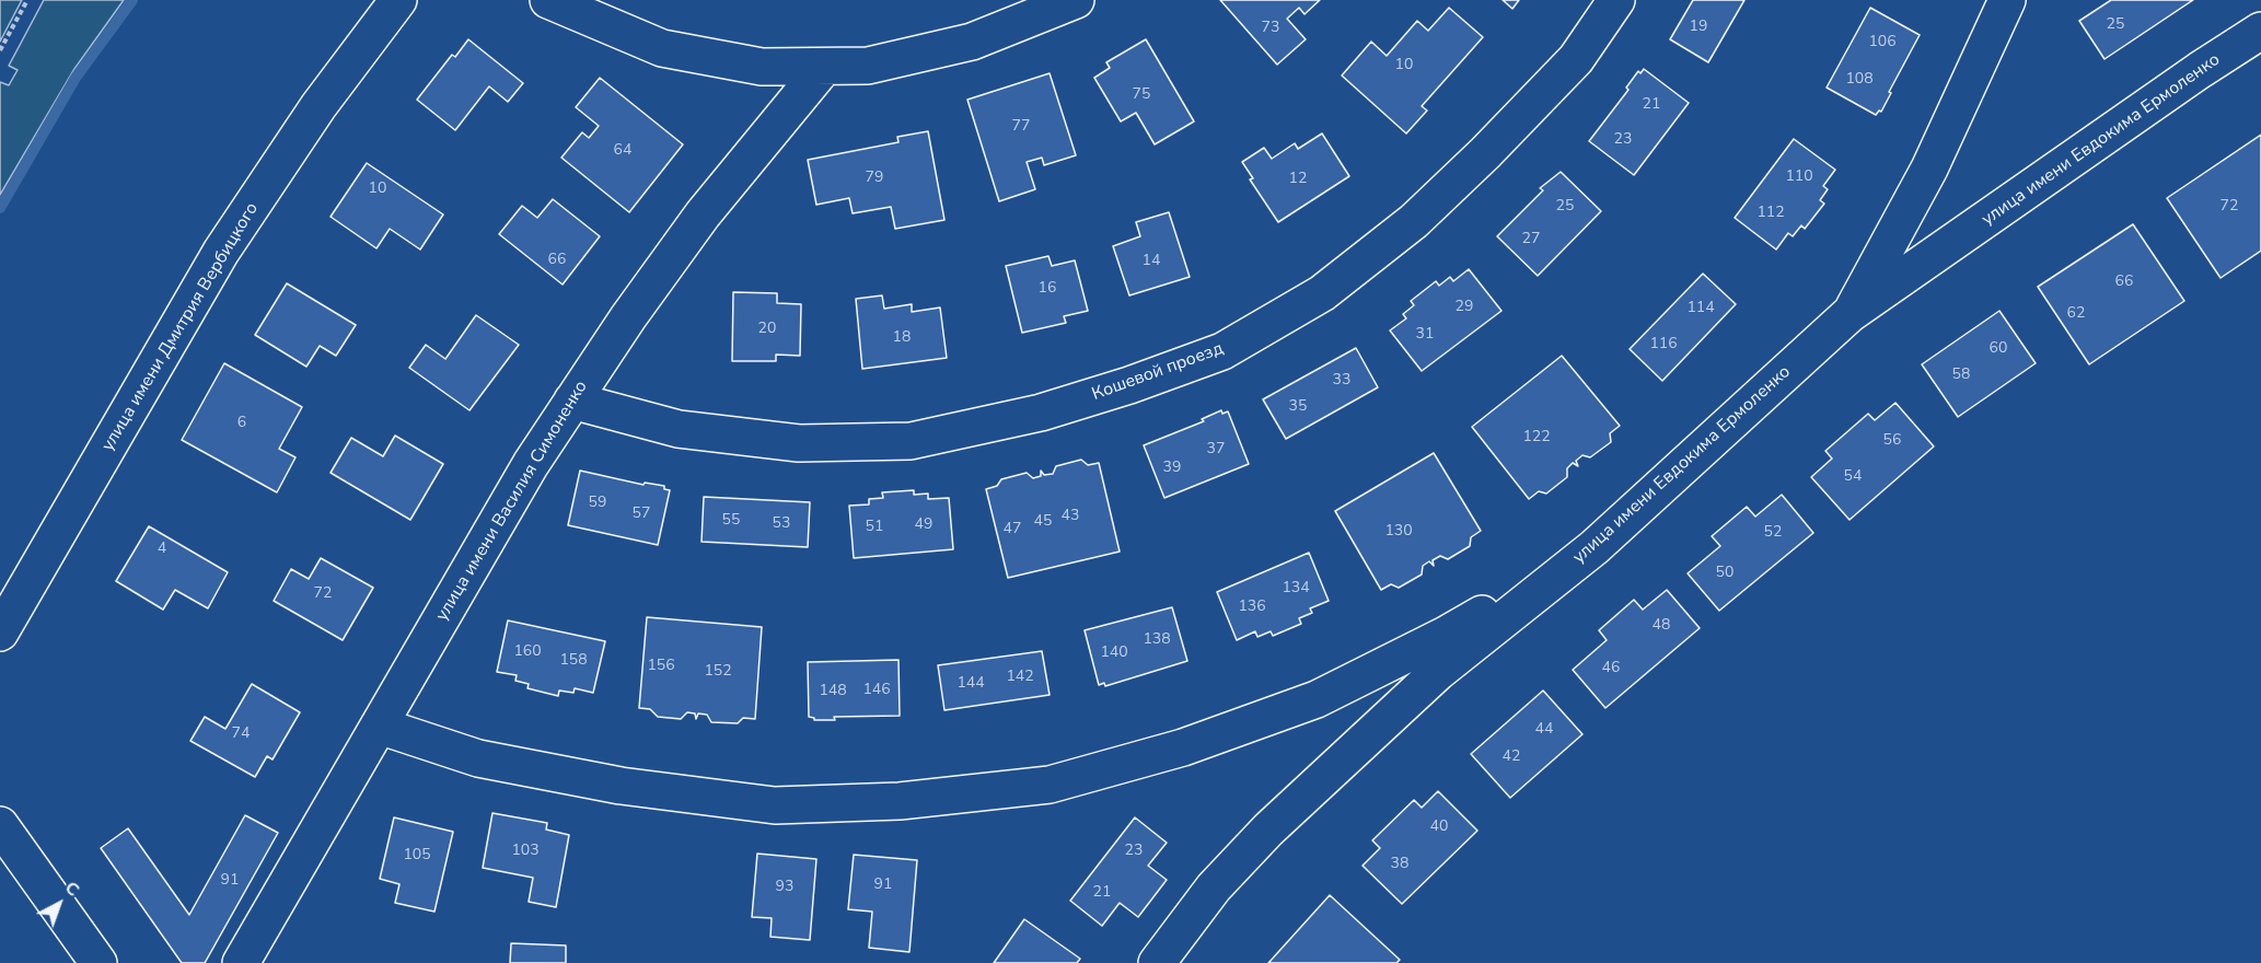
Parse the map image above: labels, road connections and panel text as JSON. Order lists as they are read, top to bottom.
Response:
{
  "streets": {
    "street": [
      "улица имени Евдокима Ермоленко",
      "улица имени Дмитрия Вербицкого",
      "Кошевой проезд",
      "улица имени Василия Симоненко"
    ]
  },
  "crossings": [
    ["Кошевой проезд", "улица имени Василия Симоненко"]
  ],
  "house_numbers": [
    "25",
    "19",
    "73",
    "106",
    "10",
    "108",
    "75",
    "21",
    "77",
    "23",
    "64",
    "110",
    "79",
    "12",
    "10",
    "25",
    "72",
    "112",
    "27",
    "66",
    "14",
    "66",
    "16",
    "29",
    "114",
    "62",
    "20",
    "31",
    "18",
    "116",
    "60",
    "58",
    "33",
    "35",
    "6",
    "122",
    "56",
    "37",
    "39",
    "54",
    "59",
    "57",
    "43",
    "55",
    "45",
    "53",
    "49",
    "51",
    "47",
    "130",
    "52",
    "4",
    "50",
    "134",
    "72",
    "136",
    "48",
    "138",
    "160",
    "140",
    "158",
    "156",
    "46",
    "152",
    "142",
    "144",
    "146",
    "148",
    "44",
    "74",
    "42",
    "40",
    "103",
    "23",
    "105",
    "38",
    "91",
    "91",
    "93",
    "21"
  ],
  "north": "top right"
}
